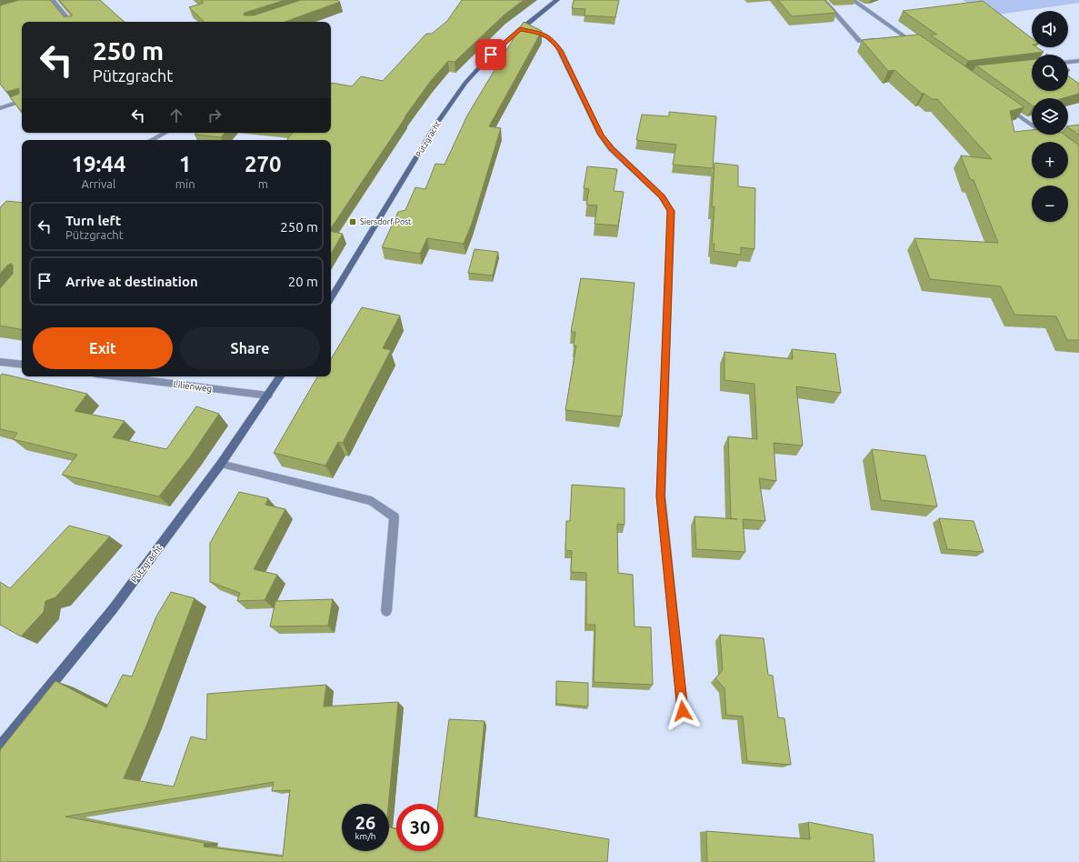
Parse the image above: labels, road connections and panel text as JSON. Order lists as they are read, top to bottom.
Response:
{
  "streets": {
    "main road": ["Pützgracht"],
    "street": ["Lilienweg"]
  },
  "crossings": [
    ["Pützgracht", "Lilienweg"]
  ],
  "places": {
    "transit": ["Siersdorf Post"]
  },
  "page": {
    "map_buttons": ["+", "−"],
    "turn": ["250 m", "Pützgracht"],
    "eta": [
      "19:44",
      "Arrival",
      "1",
      "min",
      "270",
      "m"
    ],
    "list": [
      {
        "name": "Turn left",
        "note": "Pützgracht",
        "value": "250 m"
      },
      {
        "name": "Arrive at destination",
        "value": "20 m"
      }
    ],
    "buttons": ["Exit", "Share"],
    "speed": "26 km/h",
    "limit": "30"
  }
}
